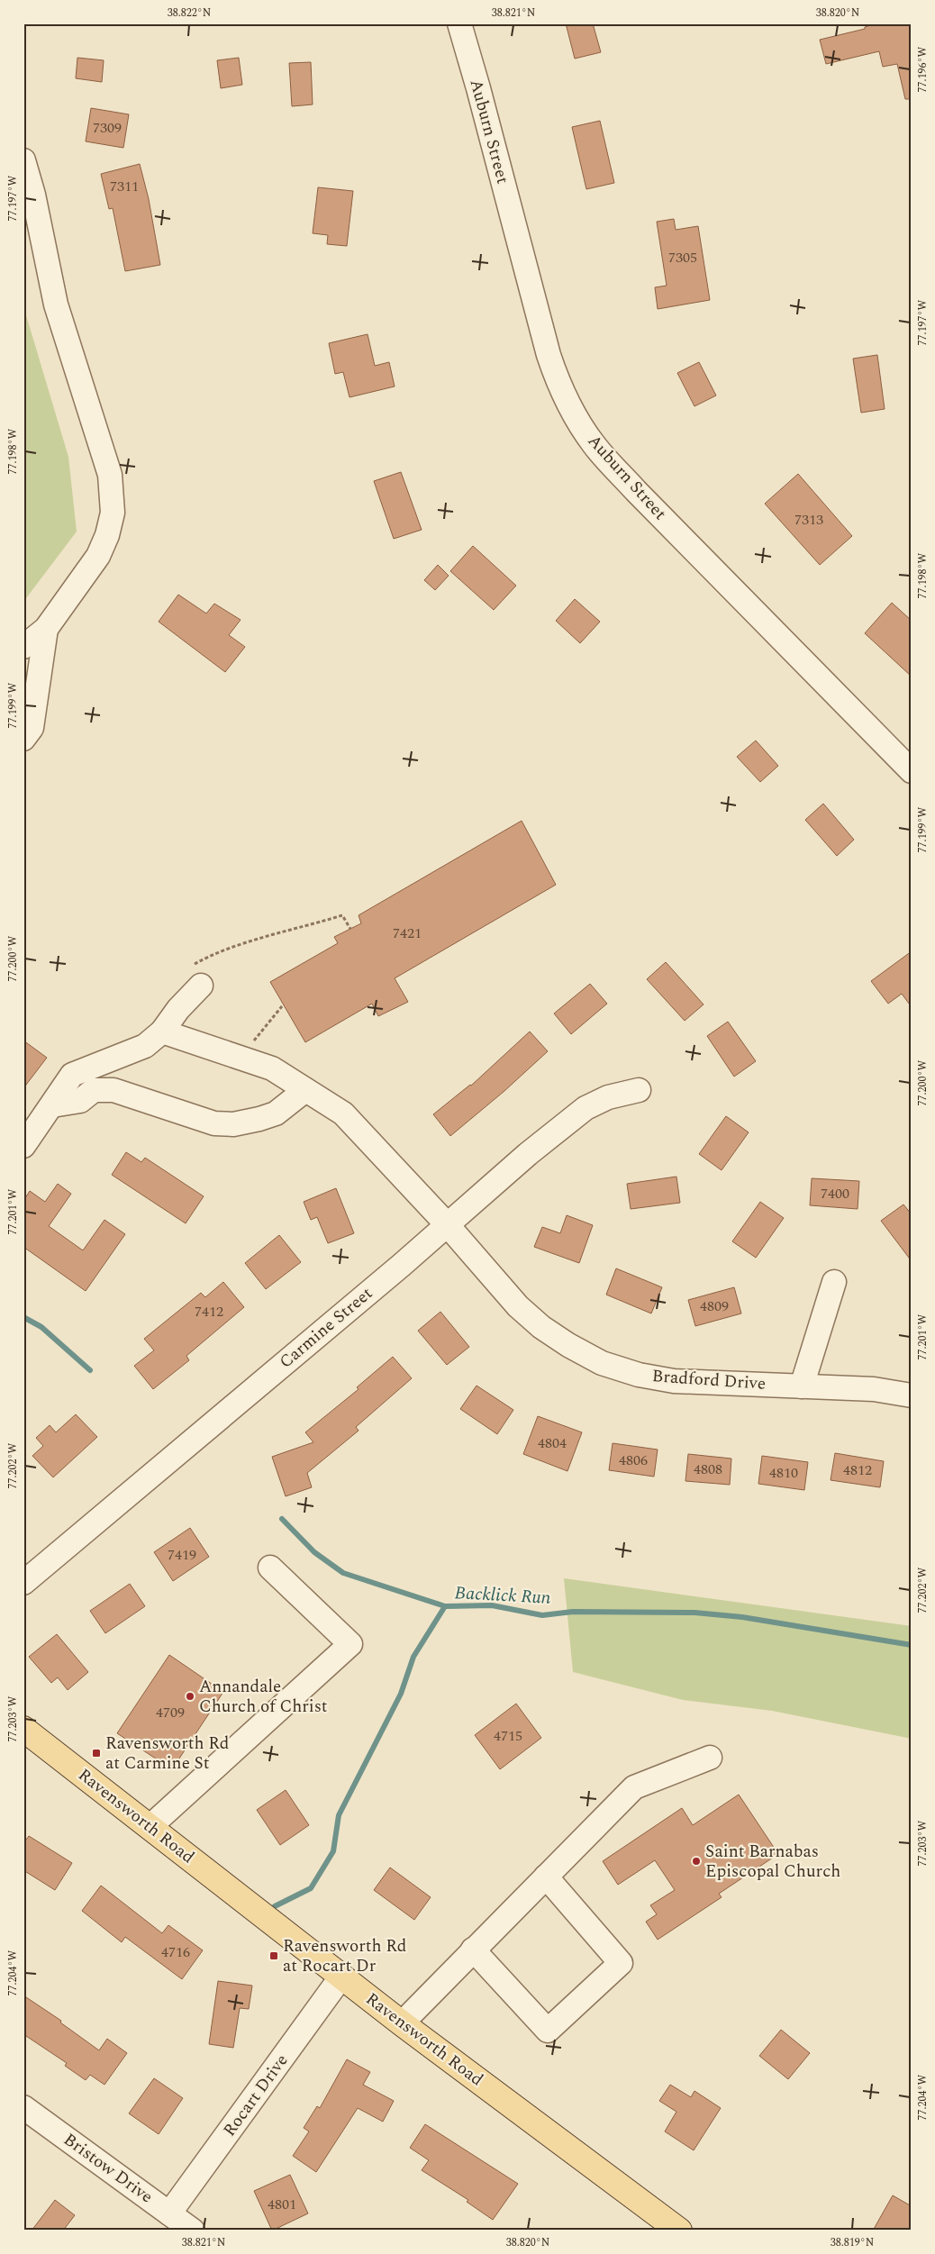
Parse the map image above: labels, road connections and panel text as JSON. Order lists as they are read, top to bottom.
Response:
{
  "streets": {
    "main road": ["Ravensworth Road"],
    "street": [
      "Auburn Street",
      "Carmine Street",
      "Bradford Drive",
      "Rocart Drive",
      "Bristow Drive"
    ]
  },
  "crossings": [
    ["Carmine Street", "Bradford Drive"],
    ["Ravensworth Road", "Rocart Drive"],
    ["Rocart Drive", "Bristow Drive"]
  ],
  "water": ["Backlick Run"],
  "places": {
    "other": ["Annandale Church of Christ", "Saint Barnabas Episcopal Church"],
    "transit": ["Ravensworth Rd at Carmine St", "Ravensworth Rd at Rocart Dr"]
  },
  "house_numbers": [
    "7309",
    "7311",
    "7305",
    "7313",
    "7421",
    "7400",
    "4809",
    "7412",
    "4804",
    "4806",
    "4808",
    "4812",
    "4810",
    "7419",
    "4709",
    "4715",
    "4716",
    "4801"
  ],
  "coordinates": [
    "38.822°N",
    "38.821°N",
    "38.820°N",
    "77.196°W",
    "77.197°W",
    "77.198°W",
    "77.199°W",
    "77.200°W",
    "77.201°W",
    "77.202°W",
    "77.203°W",
    "77.204°W",
    "38.819°N"
  ]
}
